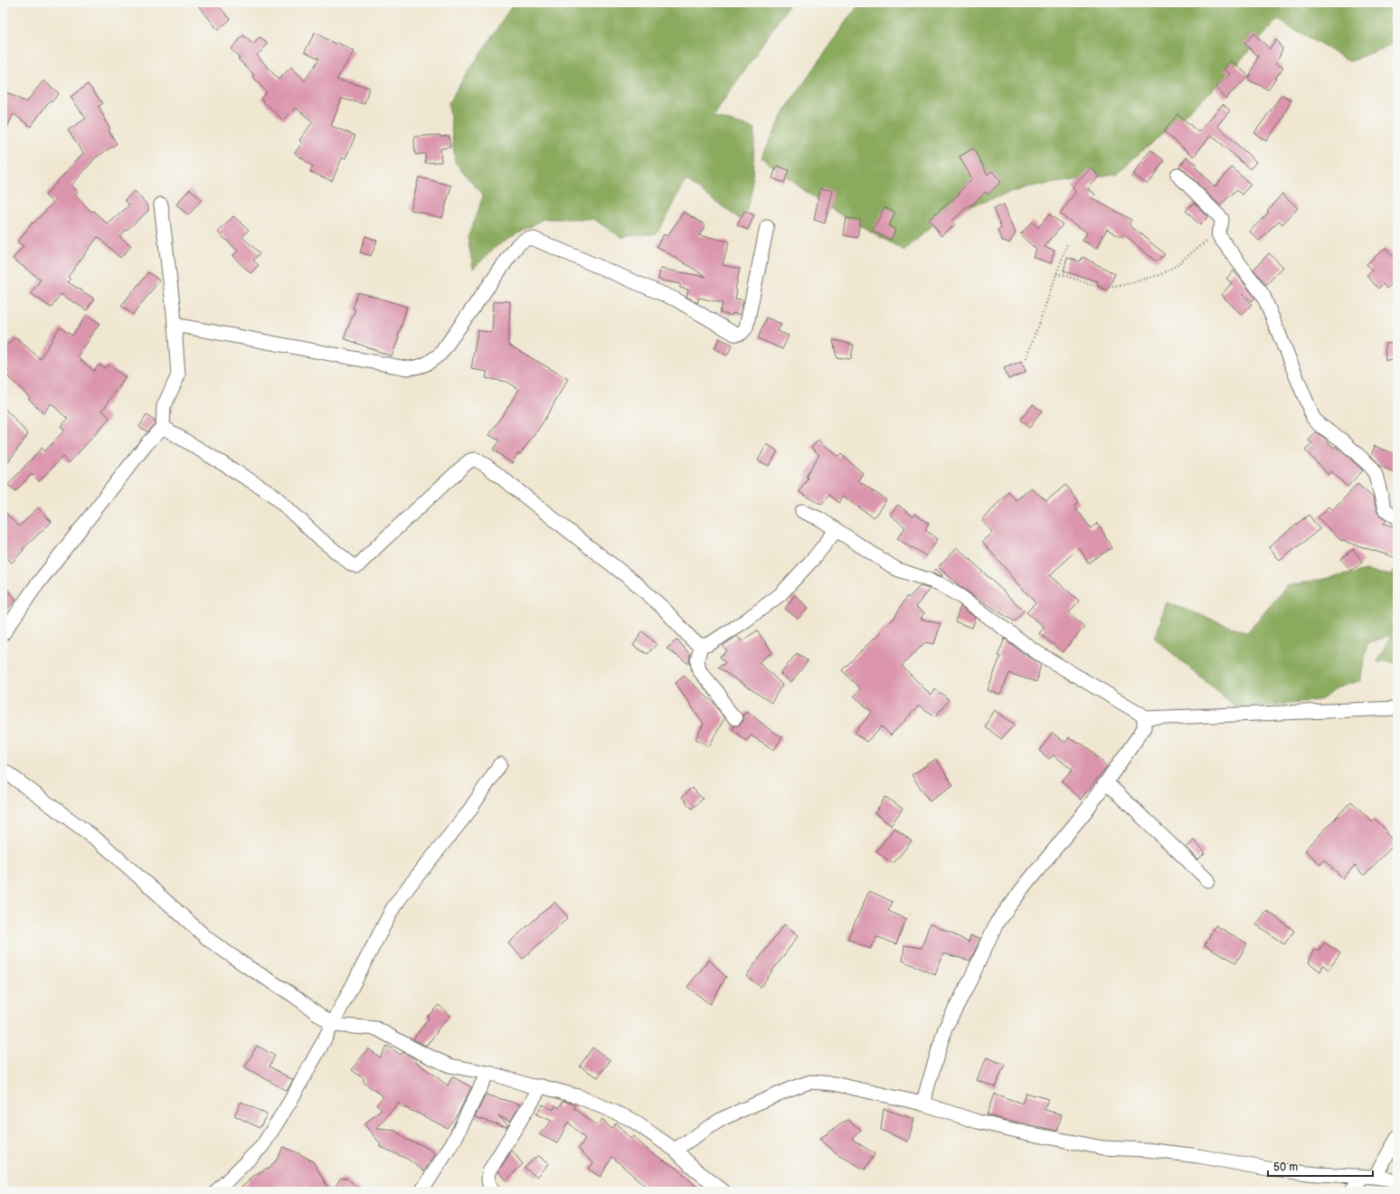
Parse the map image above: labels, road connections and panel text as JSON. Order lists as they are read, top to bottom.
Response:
{
  "scale_bar": "50 m"
}
